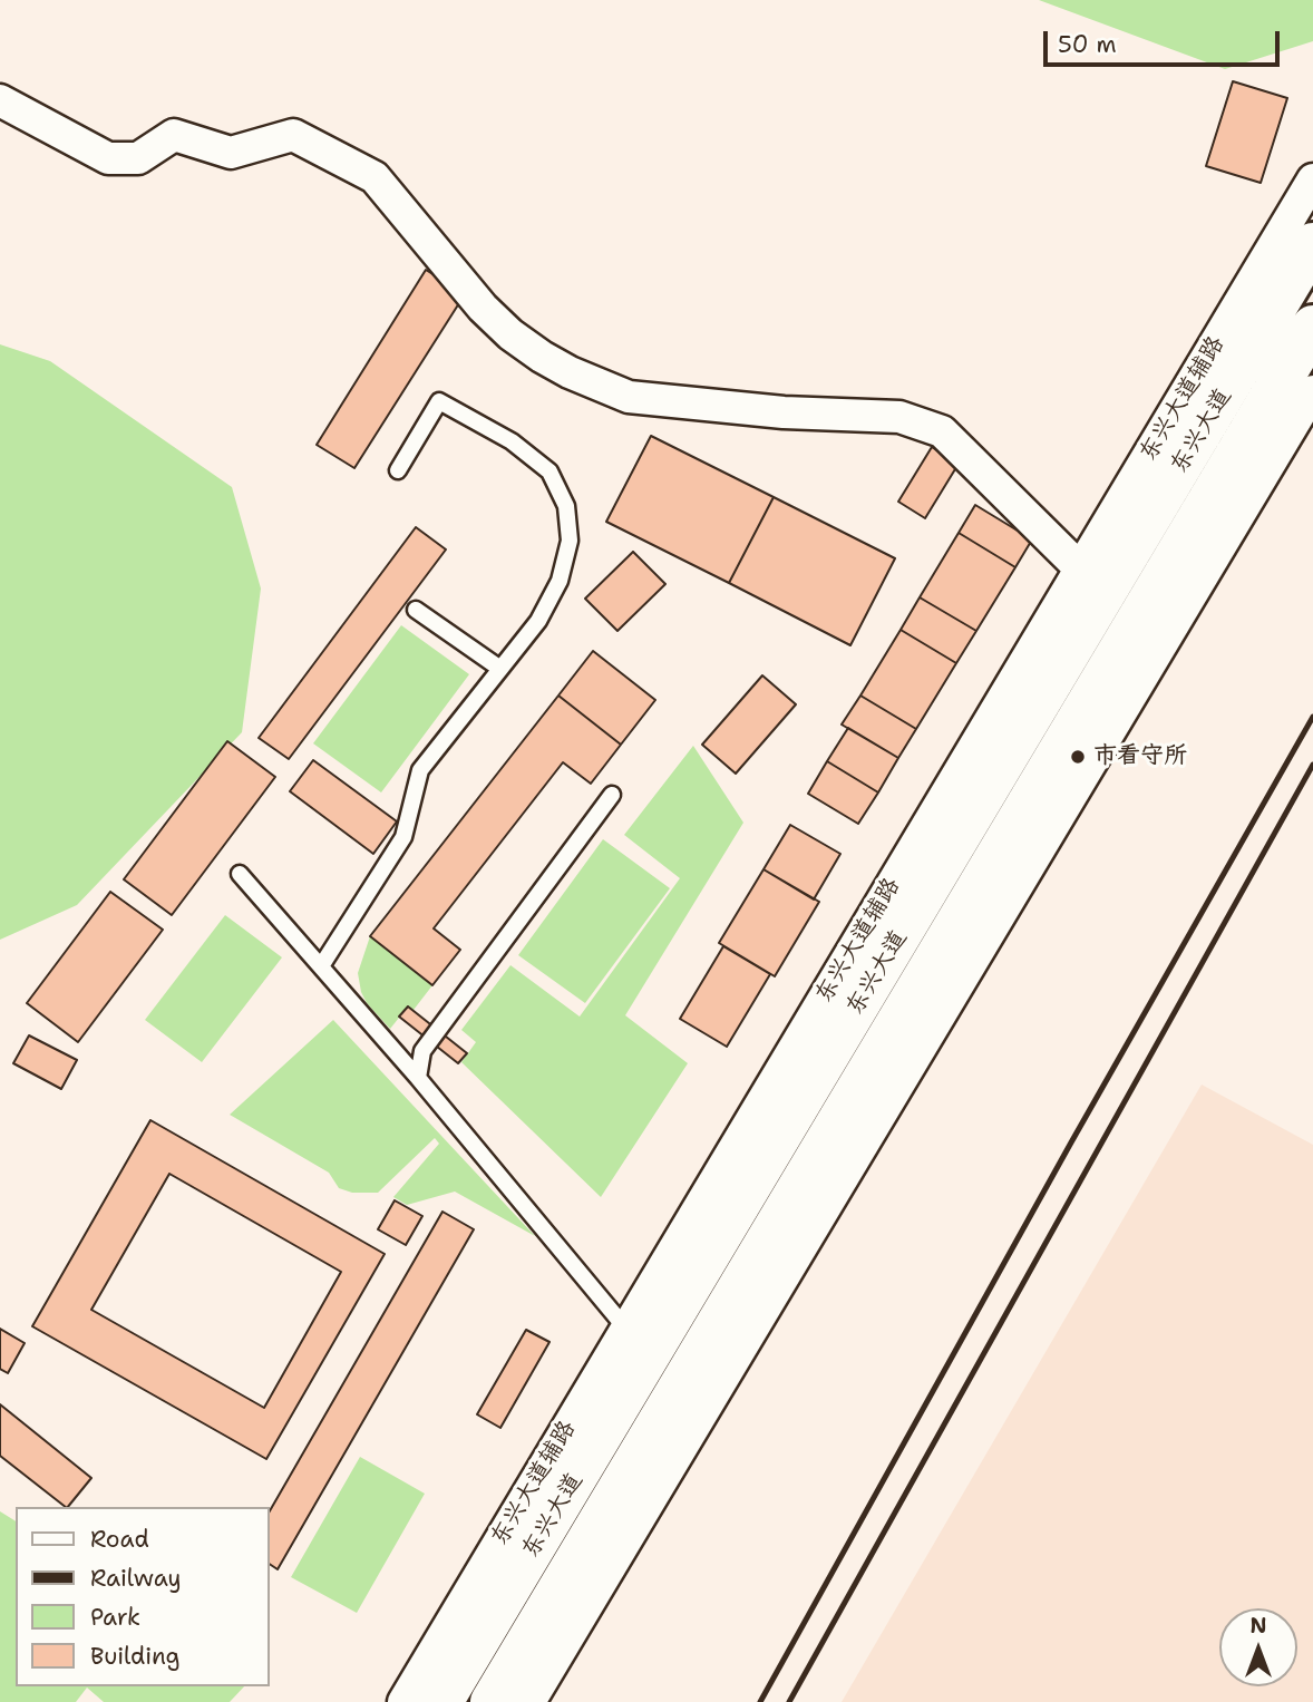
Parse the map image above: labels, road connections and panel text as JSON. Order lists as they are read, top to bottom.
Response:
{
  "streets": {
    "main road": ["东兴大道"],
    "street": ["东兴大道辅路"]
  },
  "crossings": [
    ["东兴大道辅路", "东兴大道"]
  ],
  "places": ["巿看守所"],
  "legend": [
    "Road",
    "Railway",
    "Park",
    "Building"
  ],
  "scale_bar": "50 m",
  "north": "top"
}
